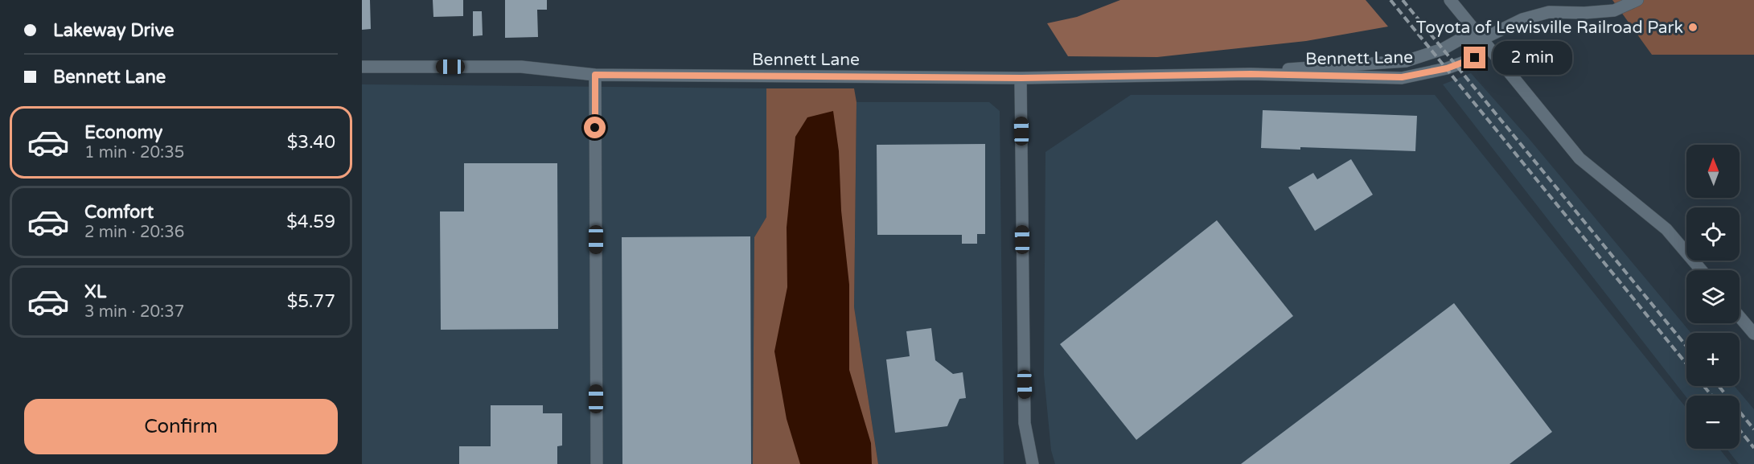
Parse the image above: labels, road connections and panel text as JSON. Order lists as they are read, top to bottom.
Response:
{
  "streets": {
    "street": ["Bennett Lane"]
  },
  "places": ["Toyota of Lewisville Railroad Park"],
  "north": "top",
  "page": {
    "banner": ["Lakeway Drive", "Bennett Lane"],
    "bubble": "2 min",
    "list": [
      {
        "name": "Economy",
        "note": "1 min · 20:35",
        "value": "$3.40"
      },
      {
        "name": "Comfort",
        "note": "2 min · 20:36",
        "value": "$4.59"
      },
      {
        "name": "XL",
        "note": "3 min · 20:37",
        "value": "$5.77"
      }
    ],
    "map_buttons": ["+", "−"],
    "buttons": "Confirm"
  }
}
